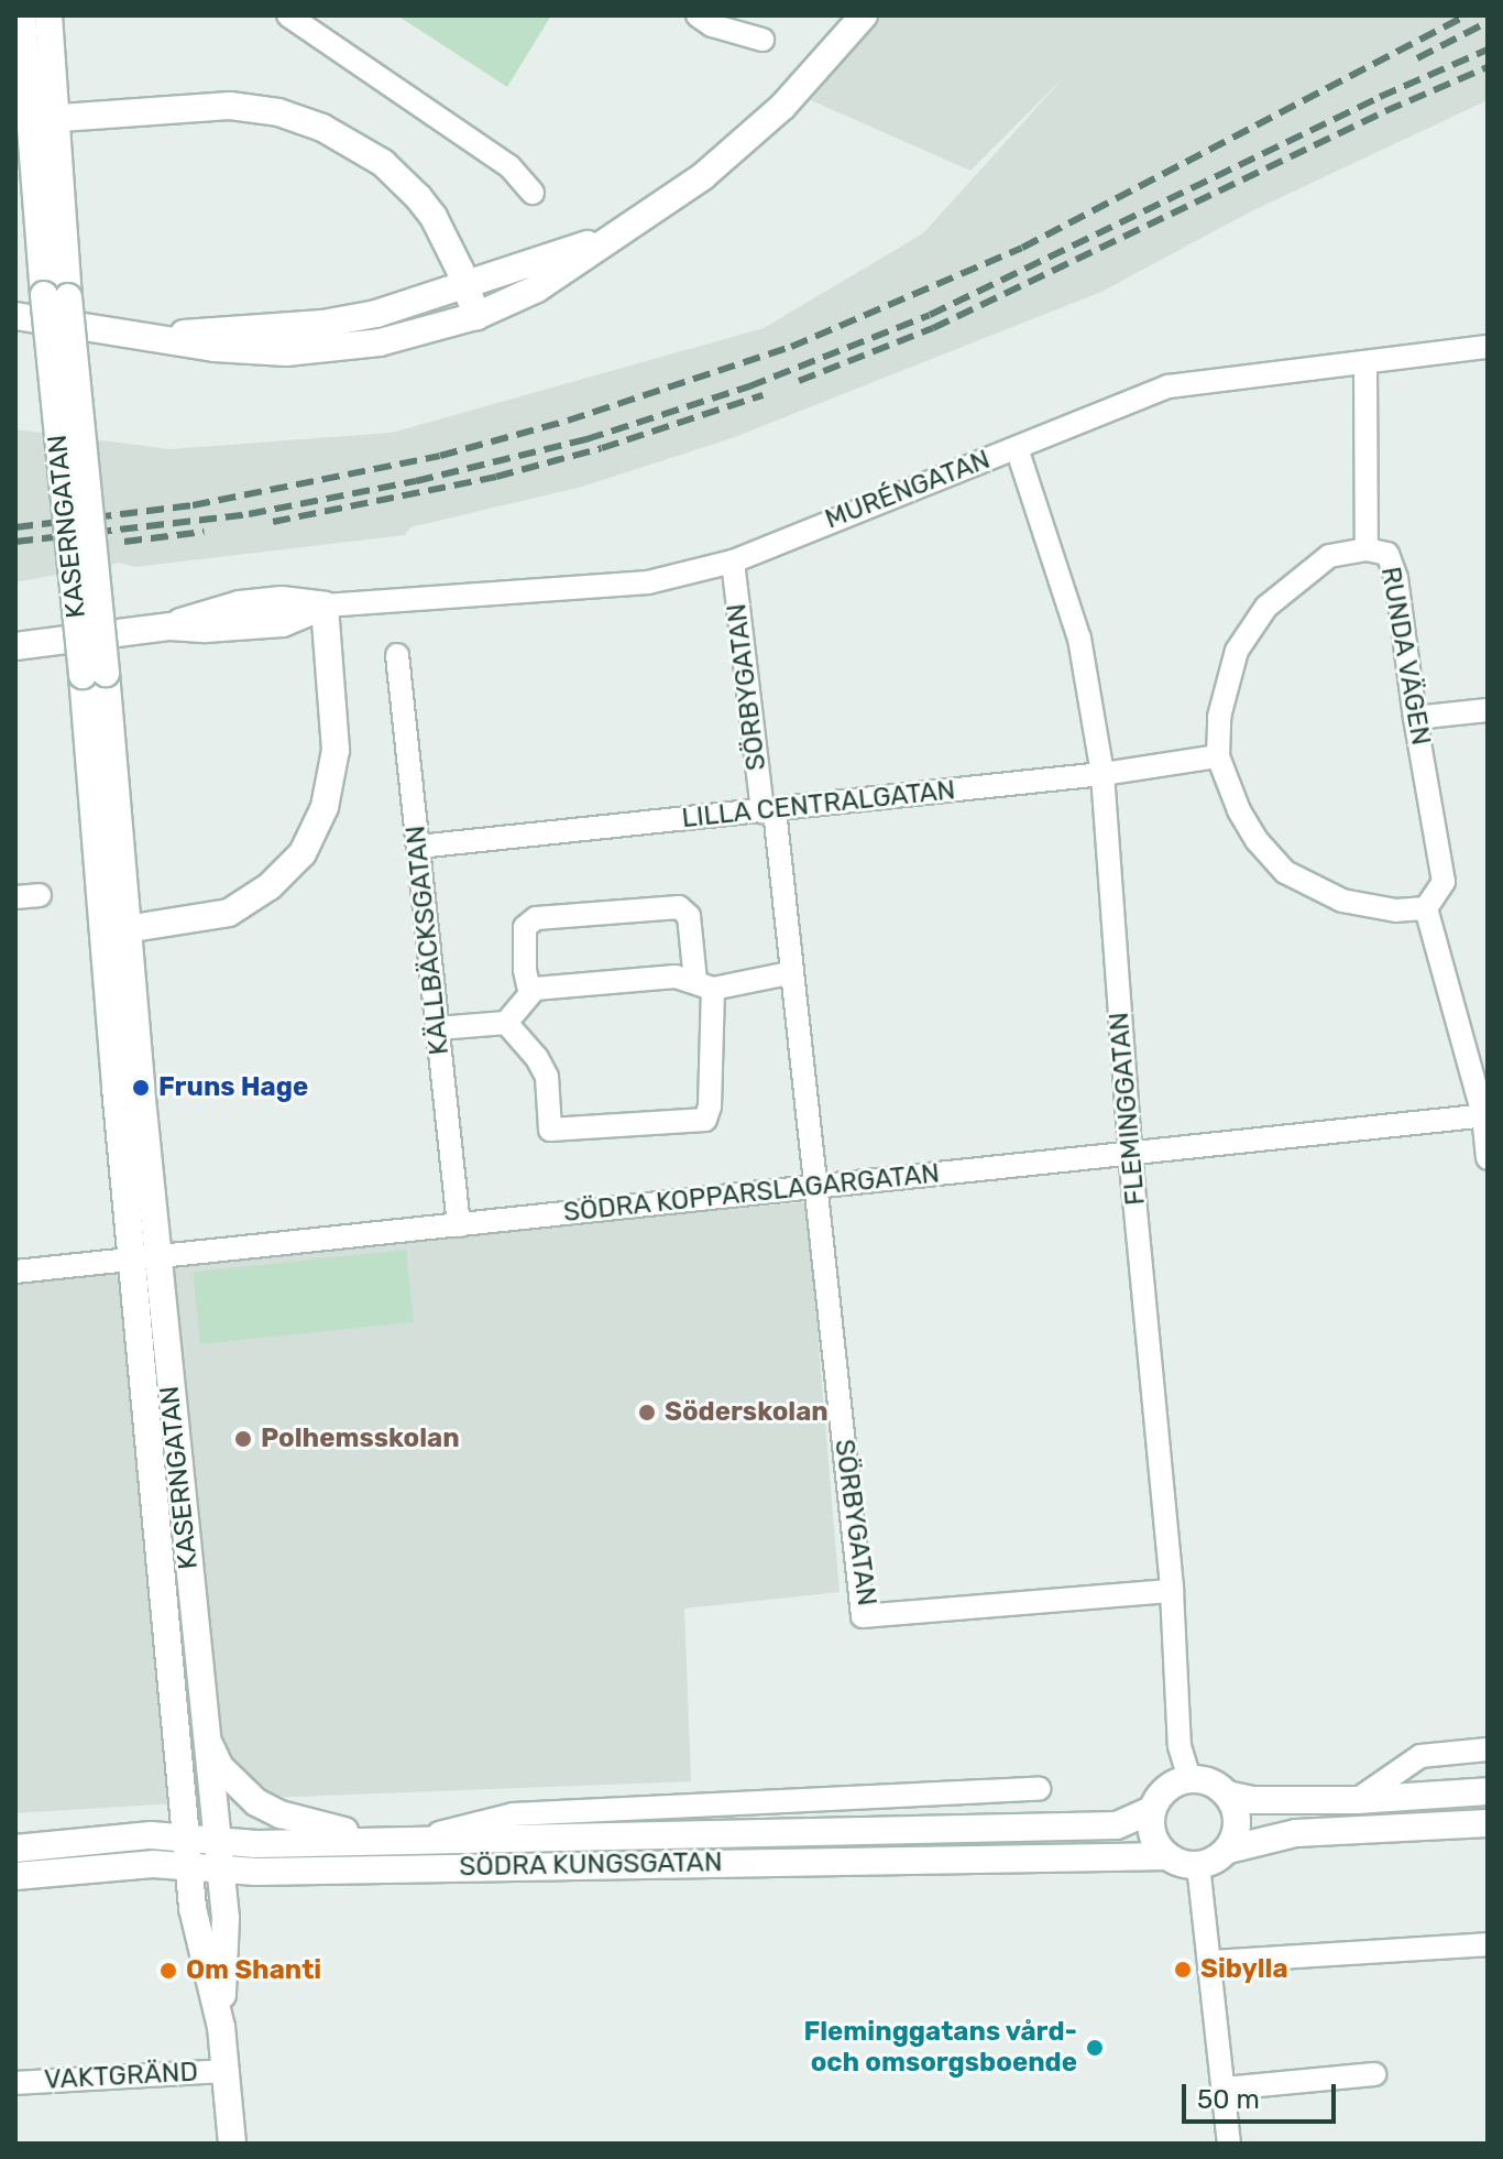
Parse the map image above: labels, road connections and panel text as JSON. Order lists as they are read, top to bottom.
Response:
{
  "streets": {
    "main road": ["MURÉNGATAN", "KASERNGATAN", "SÖDRA KUNGSGATAN"],
    "street": [
      "RUNDA VÄGEN",
      "SÖRBYGATAN",
      "LILLA CENTRALGATAN",
      "KÄLLBÄCKSGATAN",
      "FLEMINGGATAN",
      "SÖDRA KOPPARSLAGARGATAN",
      "VAKTGRÄND"
    ]
  },
  "crossings": [
    ["MURÉNGATAN", "SÖRBYGATAN"],
    ["MURÉNGATAN", "FLEMINGGATAN"],
    ["KASERNGATAN", "SÖDRA KOPPARSLAGARGATAN"],
    ["KASERNGATAN", "SÖDRA KUNGSGATAN"],
    ["KASERNGATAN", "VAKTGRÄND"],
    ["RUNDA VÄGEN", "LILLA CENTRALGATAN"],
    ["SÖRBYGATAN", "LILLA CENTRALGATAN"],
    ["SÖRBYGATAN", "FLEMINGGATAN"],
    ["SÖRBYGATAN", "SÖDRA KOPPARSLAGARGATAN"],
    ["LILLA CENTRALGATAN", "KÄLLBÄCKSGATAN"],
    ["LILLA CENTRALGATAN", "FLEMINGGATAN"],
    ["KÄLLBÄCKSGATAN", "SÖDRA KOPPARSLAGARGATAN"],
    ["FLEMINGGATAN", "SÖDRA KOPPARSLAGARGATAN"],
    ["FLEMINGGATAN", "SÖDRA KUNGSGATAN"]
  ],
  "places": [
    "Fruns Hage",
    "Söderskolan",
    "Polhemsskolan",
    "Sibylla",
    "Om Shanti",
    "Fleminggatans vård- och omsorgsboende"
  ],
  "scale_bar": "50 m"
}
